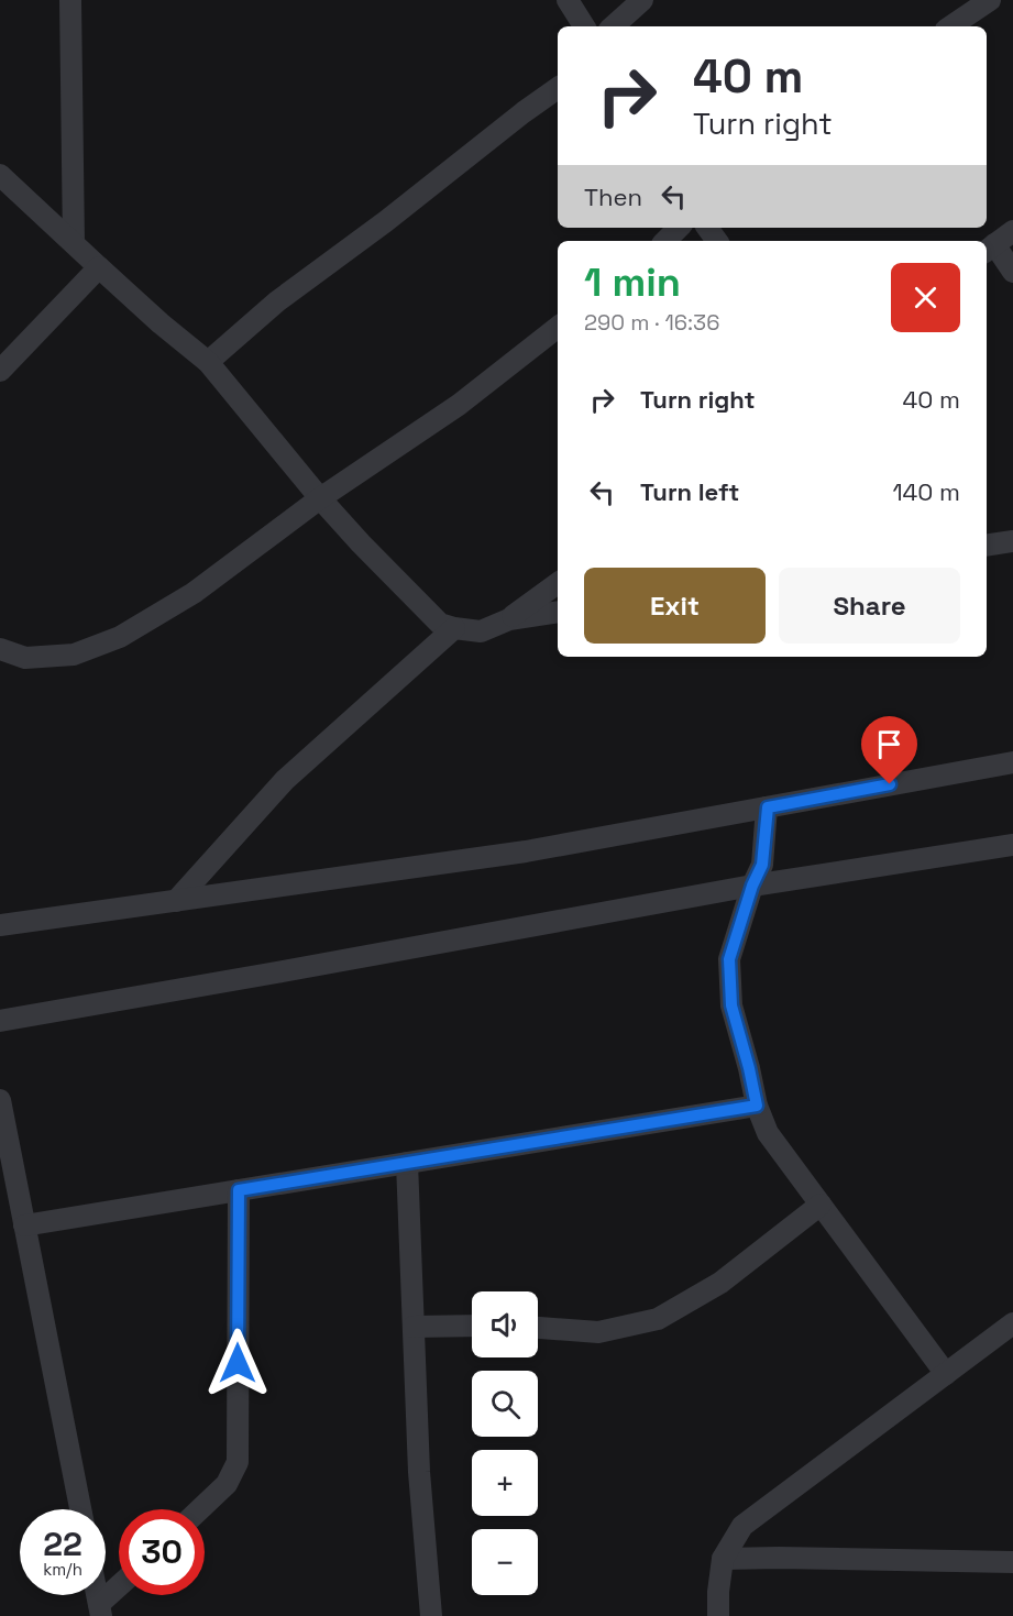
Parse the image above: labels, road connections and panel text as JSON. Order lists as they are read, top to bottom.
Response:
{
  "page": {
    "turn": ["40 m", "Turn right"],
    "then": "Then",
    "heading": ["1 min", "290 m · 16:36"],
    "list": [
      {
        "name": "Turn right",
        "value": "40 m"
      },
      {
        "name": "Turn left",
        "value": "140 m"
      }
    ],
    "buttons": ["Exit", "Share"],
    "map_buttons": ["+", "−"],
    "speed": "22 km/h",
    "limit": "30"
  }
}
